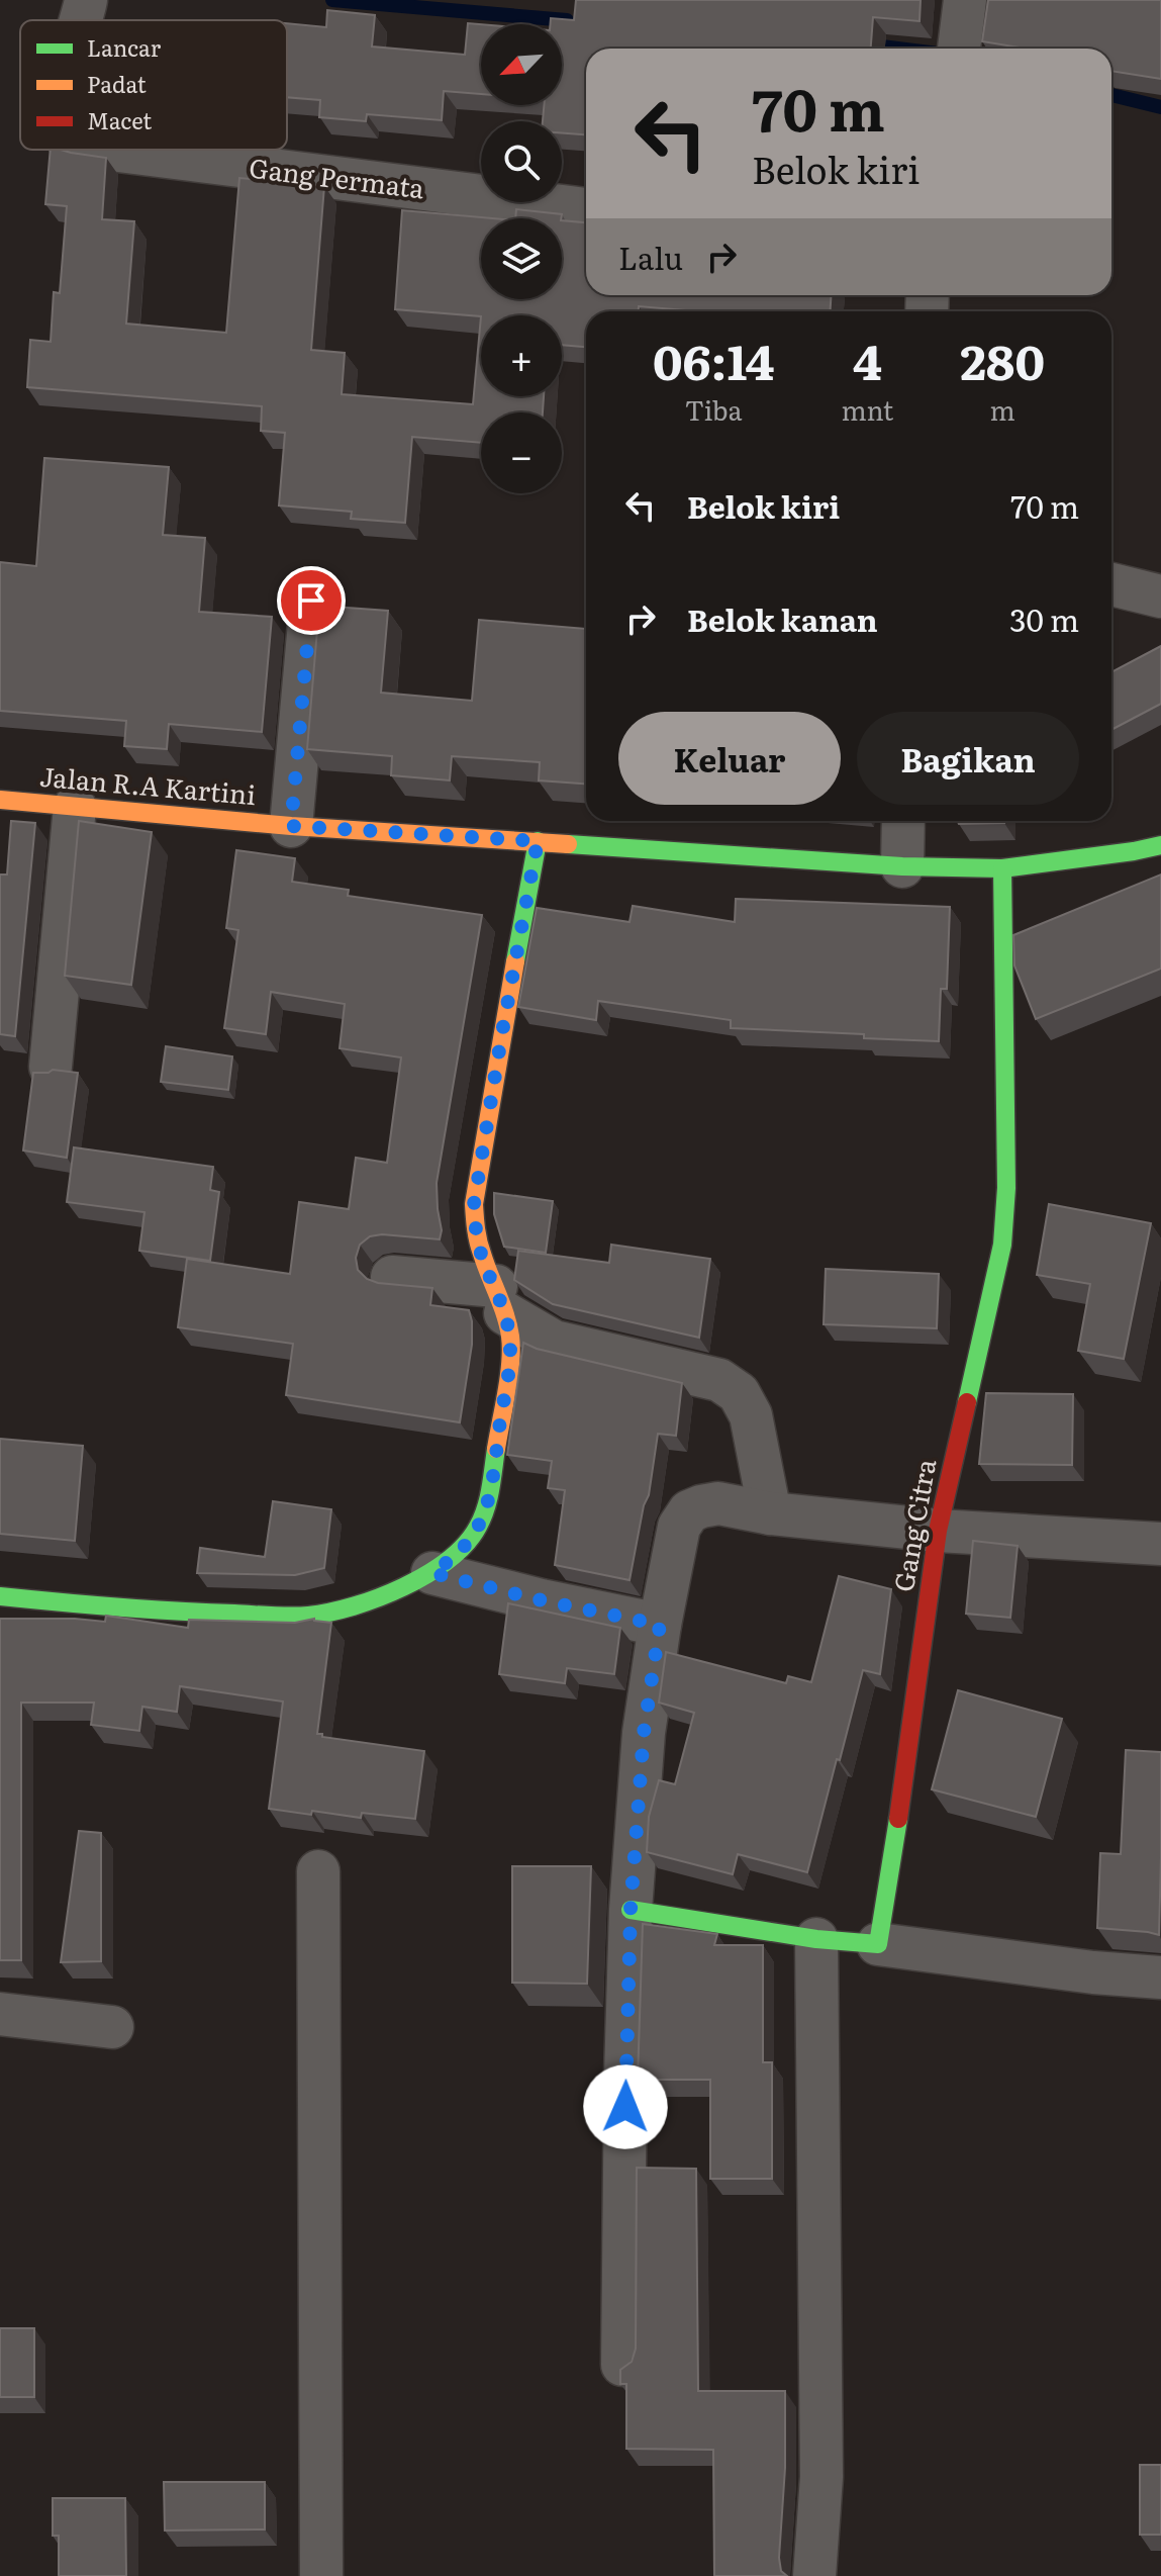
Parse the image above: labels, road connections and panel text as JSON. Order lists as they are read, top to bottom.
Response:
{
  "streets": {
    "street": ["Gang Permata", "Jalan R.A Kartini", "Gang Citra"]
  },
  "crossings": [
    ["Jalan R.A Kartini", "Gang Citra"]
  ],
  "legend": ["Lancar", "Padat", "Macet"],
  "north": "bottom left",
  "page": {
    "map_buttons": ["+", "−"],
    "turn": ["70 m", "Belok kiri"],
    "then": "Lalu",
    "eta": [
      "06:14",
      "Tiba",
      "4",
      "mnt",
      "280",
      "m"
    ],
    "list": [
      {
        "name": "Belok kiri",
        "value": "70 m"
      },
      {
        "name": "Belok kanan",
        "value": "30 m"
      }
    ],
    "buttons": ["Keluar", "Bagikan"]
  }
}
